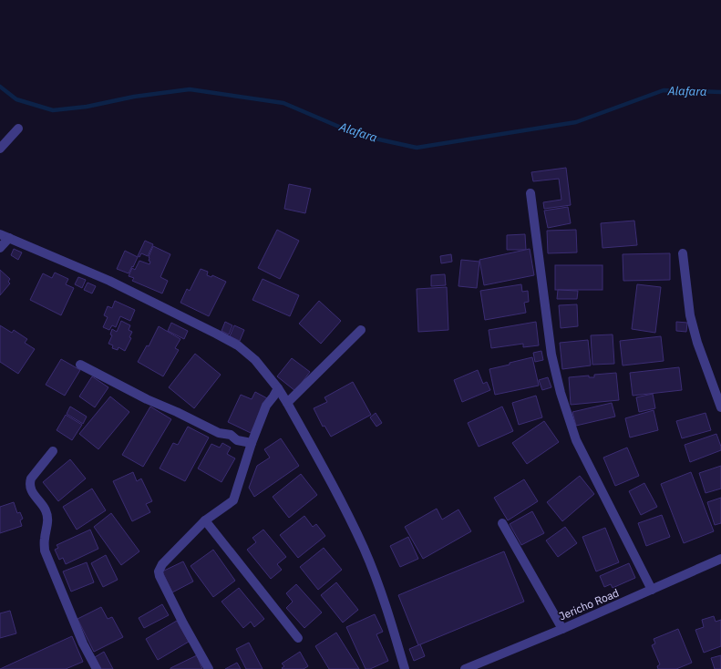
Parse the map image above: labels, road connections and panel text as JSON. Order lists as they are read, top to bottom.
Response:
{
  "streets": {
    "street": ["Jericho Road"]
  },
  "water": ["Alafara"]
}
